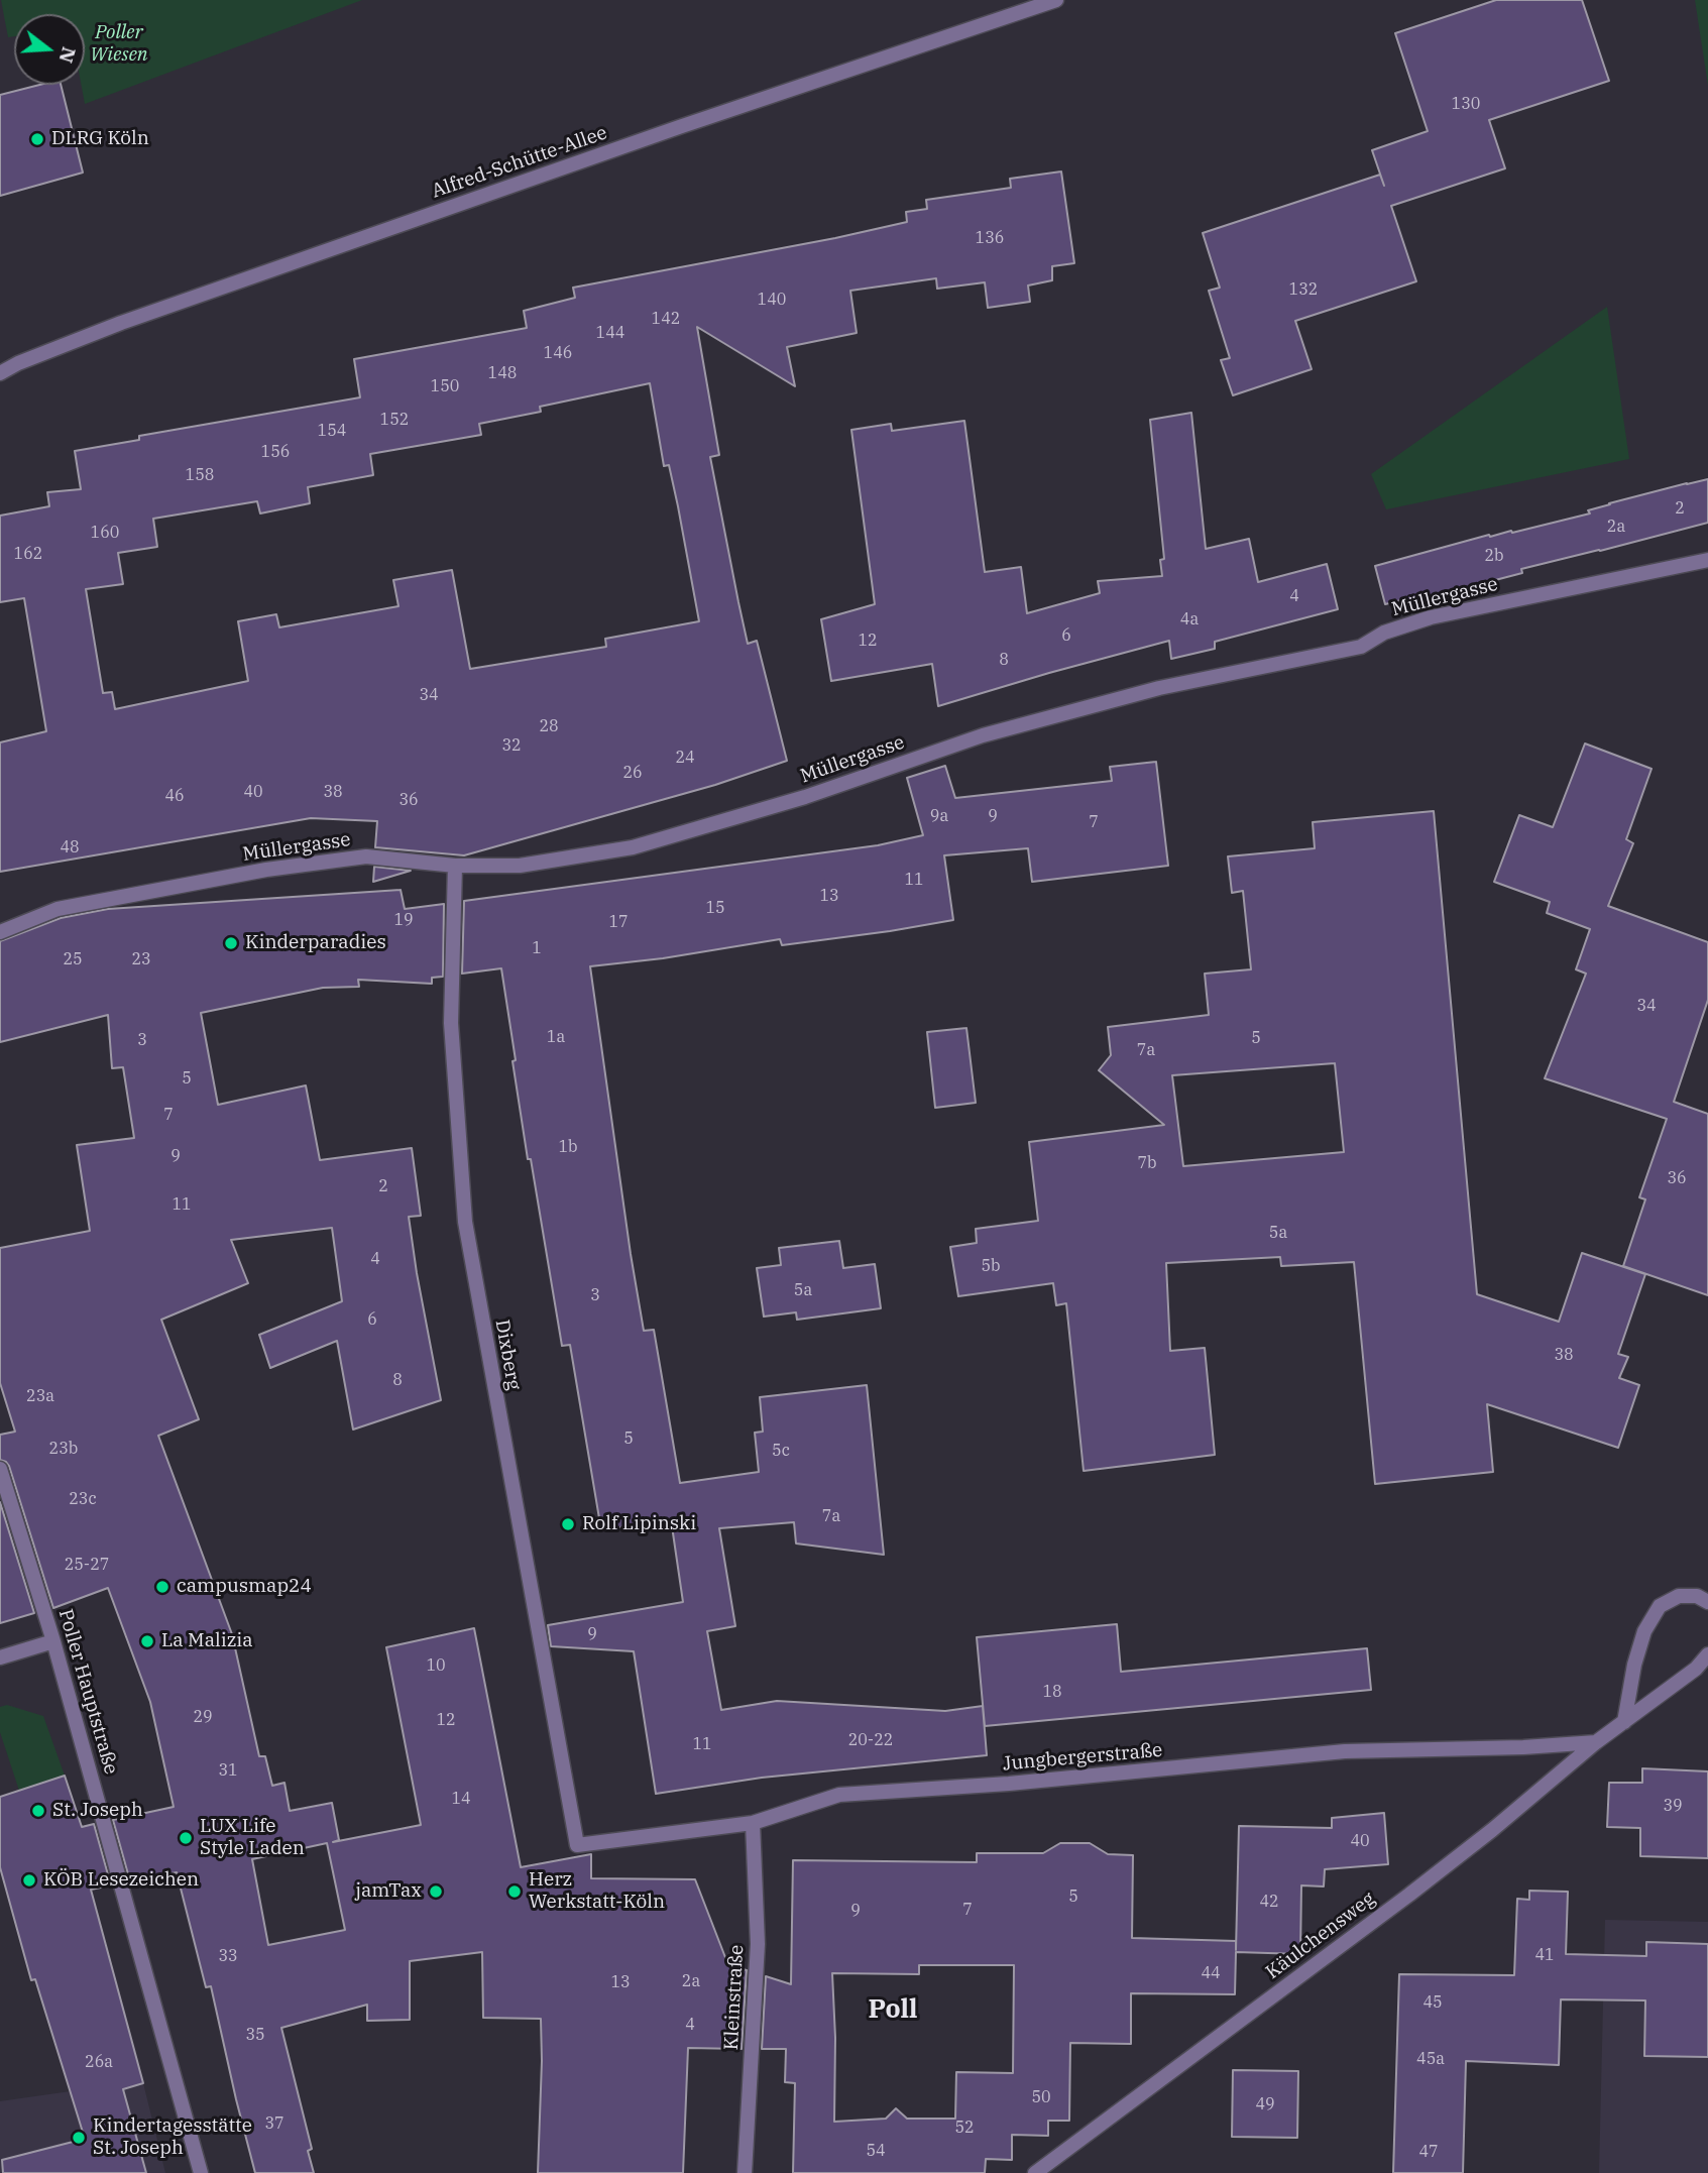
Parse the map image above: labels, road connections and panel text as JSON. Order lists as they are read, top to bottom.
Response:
{
  "streets": {
    "street": [
      "Alfred-Schütte-Allee",
      "Müllergasse",
      "Dixberg",
      "Poller Hauptstraße",
      "Jungbergerstraße",
      "Käulchensweg",
      "Kleinstraße"
    ]
  },
  "crossings": [
    ["Müllergasse", "Dixberg"],
    ["Dixberg", "Jungbergerstraße"],
    ["Jungbergerstraße", "Käulchensweg"],
    ["Jungbergerstraße", "Kleinstraße"]
  ],
  "districts": ["Poll"],
  "parks": ["Poller Wiesen"],
  "places": [
    "DLRG Köln",
    "Kinderparadies",
    "Rolf Lipinski",
    "campusmap24",
    "La Malizia",
    "St. Joseph",
    "LUX Life Style Laden",
    "KÖB Lesezeichen",
    "jamTax",
    "Herz Werkstatt-Köln",
    "Kindertagesstätte St. Joseph"
  ],
  "house_numbers": [
    "130",
    "136",
    "132",
    "140",
    "142",
    "144",
    "146",
    "148",
    "150",
    "152",
    "154",
    "156",
    "158",
    "2",
    "2a",
    "160",
    "162",
    "2b",
    "4",
    "4a",
    "6",
    "12",
    "8",
    "34",
    "28",
    "32",
    "24",
    "26",
    "40",
    "38",
    "46",
    "36",
    "9a",
    "9",
    "7",
    "48",
    "11",
    "13",
    "15",
    "19",
    "17",
    "1",
    "25",
    "23",
    "34",
    "1a",
    "5",
    "3",
    "7a",
    "5",
    "7",
    "1b",
    "9",
    "7b",
    "36",
    "2",
    "11",
    "5a",
    "4",
    "5b",
    "5a",
    "3",
    "6",
    "38",
    "8",
    "23a",
    "5",
    "23b",
    "5c",
    "23c",
    "7a",
    "25-27",
    "9",
    "10",
    "18",
    "29",
    "12",
    "20-22",
    "11",
    "31",
    "14",
    "39",
    "40",
    "5",
    "42",
    "7",
    "9",
    "41",
    "33",
    "44",
    "2a",
    "13",
    "45",
    "4",
    "35",
    "45a",
    "26a",
    "50",
    "49",
    "37",
    "52",
    "54",
    "47"
  ],
  "north": "right"
}
